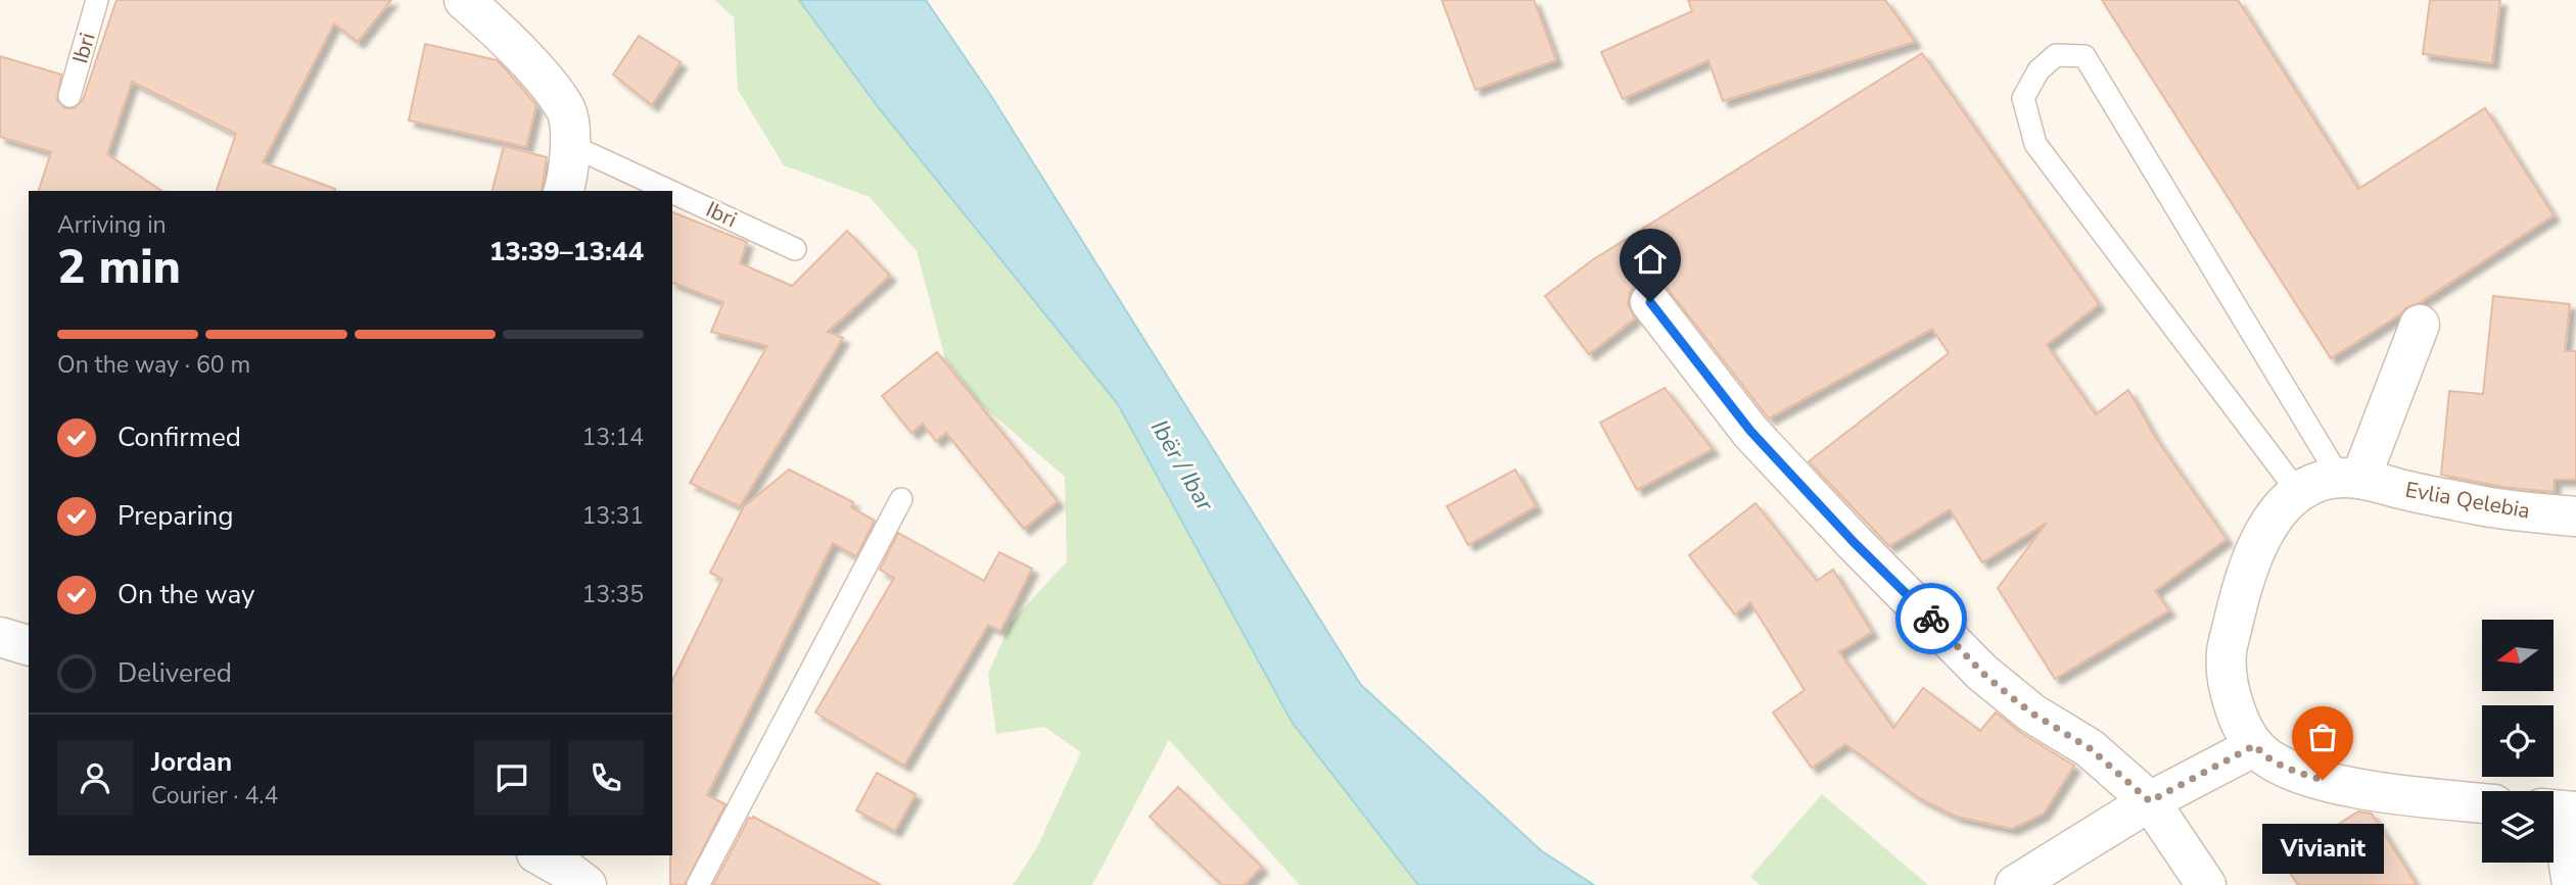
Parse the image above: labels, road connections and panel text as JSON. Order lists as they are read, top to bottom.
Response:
{
  "streets": {
    "street": ["Evlia Qelebia"],
    "lane": ["Ibri"]
  },
  "water": ["Ibër / Ibar"],
  "places": ["Vivianit"],
  "north": "left",
  "page": {
    "heading": ["2 min", "Arriving in", "13:39–13:44"],
    "panel": ["Jordan", "Courier · 4.4"],
    "bar": "On the way · 60 m",
    "list": [
      ["Confirmed", "13:14"],
      ["Preparing", "13:31"],
      ["On the way", "13:35"],
      "Delivered"
    ],
    "bubble": "Vivianit"
  }
}
